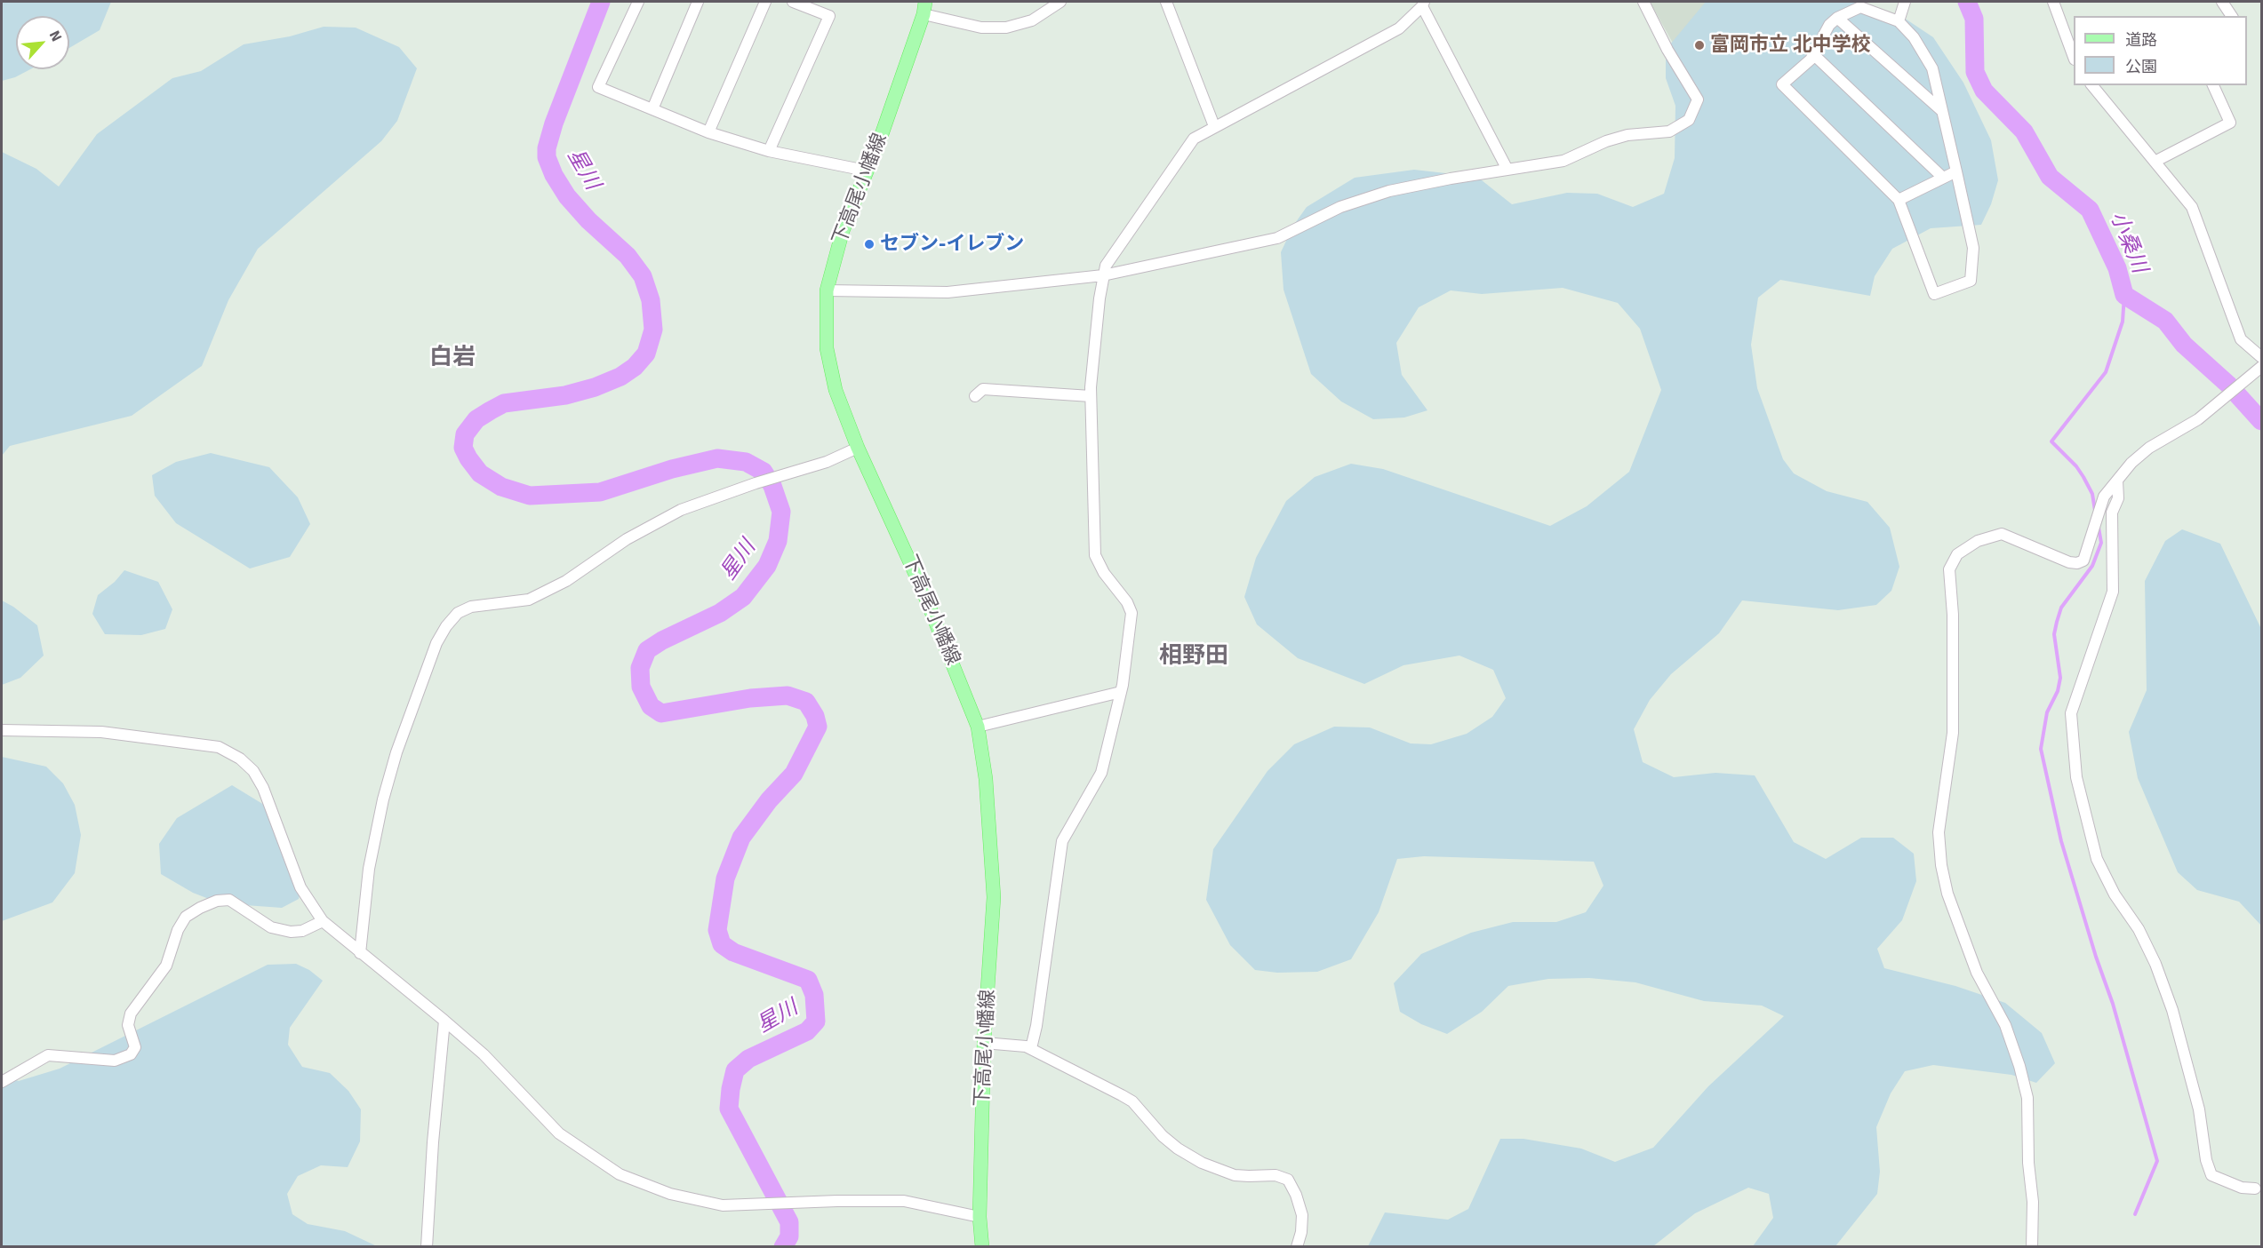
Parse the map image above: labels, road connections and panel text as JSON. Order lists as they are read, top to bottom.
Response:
{
  "streets": {
    "main road": ["下高尾小幡線"]
  },
  "districts": ["白岩", "相野田"],
  "water": ["星川", "小桑川"],
  "places": ["富岡市立 北中学校", "セブン-イレブン"],
  "legend": ["道路", "公園"],
  "north": "top right"
}
